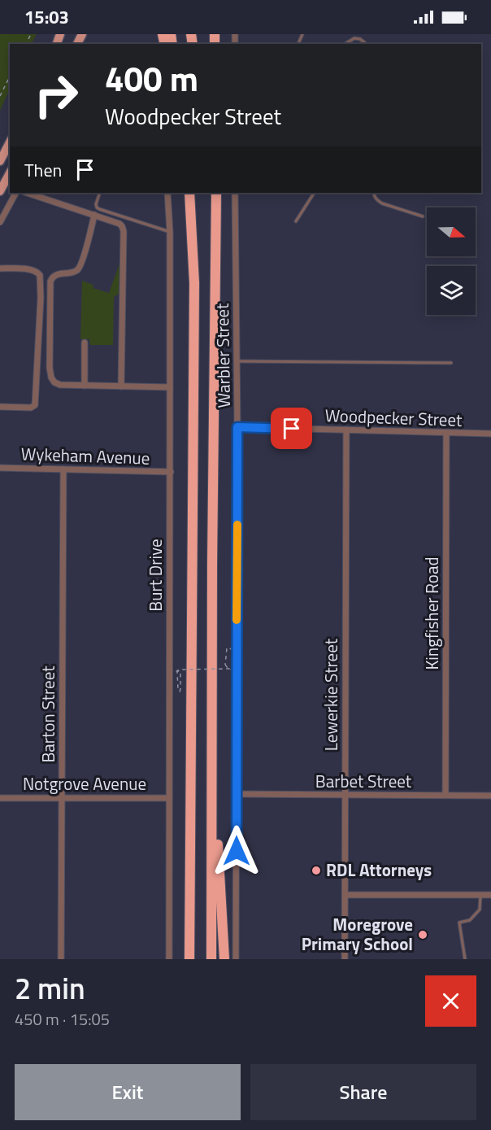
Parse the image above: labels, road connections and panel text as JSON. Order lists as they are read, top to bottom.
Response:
{
  "streets": {
    "street": [
      "Warbler Street",
      "Woodpecker Street",
      "Wykeham Avenue",
      "Burt Drive",
      "Kingfisher Road",
      "Lewerkie Street",
      "Barton Street",
      "Barbet Street",
      "Notgrove Avenue"
    ]
  },
  "crossings": [
    ["Warbler Street", "Woodpecker Street"],
    ["Warbler Street", "Barbet Street"],
    ["Woodpecker Street", "Kingfisher Road"],
    ["Woodpecker Street", "Lewerkie Street"],
    ["Wykeham Avenue", "Burt Drive"],
    ["Wykeham Avenue", "Barton Street"],
    ["Burt Drive", "Notgrove Avenue"],
    ["Kingfisher Road", "Barbet Street"],
    ["Lewerkie Street", "Barbet Street"],
    ["Barton Street", "Notgrove Avenue"]
  ],
  "places": ["RDL Attorneys", "Moregrove Primary School"],
  "north": "right",
  "page": {
    "status": "15:03",
    "turn": ["400 m", "Woodpecker Street"],
    "then": "Then",
    "heading": ["2 min", "450 m · 15:05"],
    "buttons": ["Exit", "Share"]
  }
}
